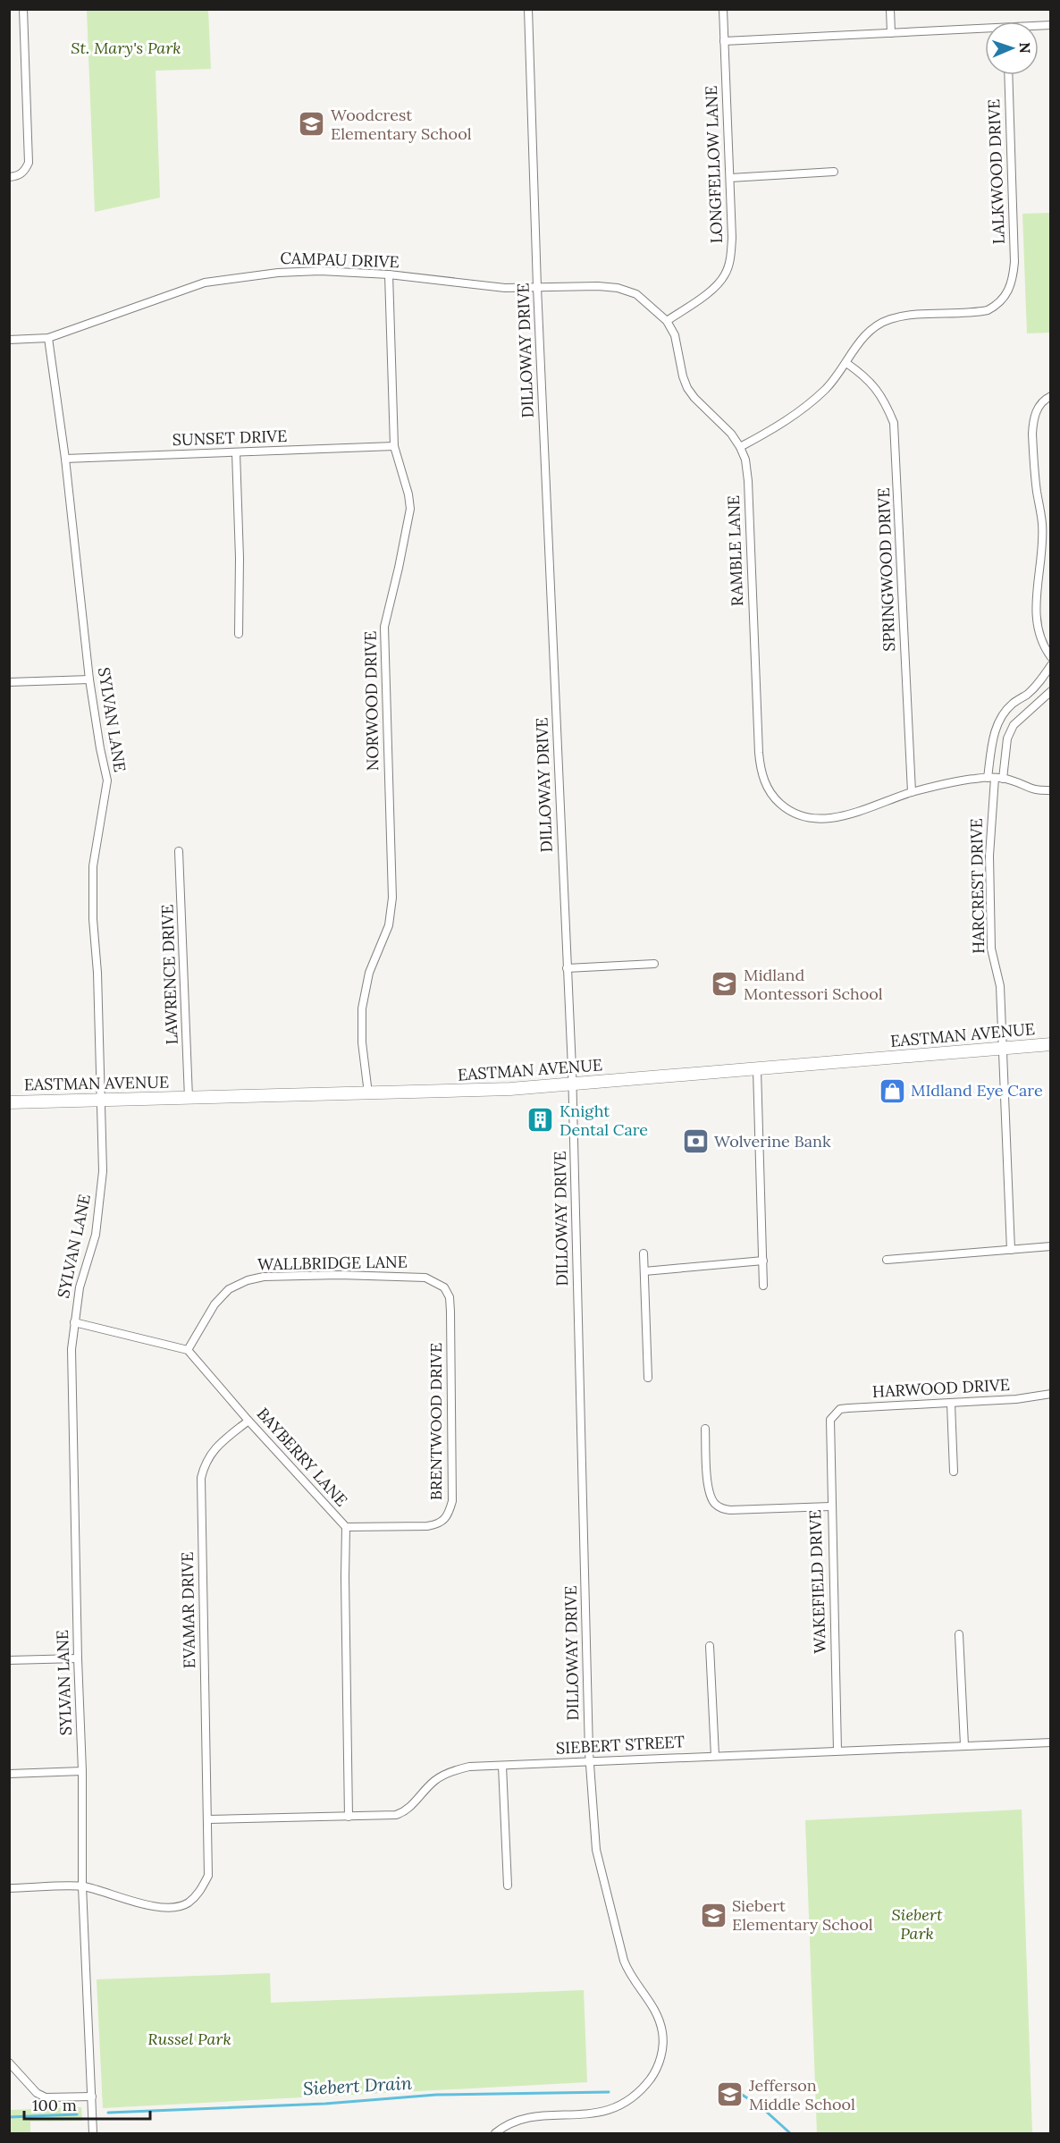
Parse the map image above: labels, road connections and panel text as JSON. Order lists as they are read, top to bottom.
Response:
{
  "streets": {
    "main road": ["EASTMAN AVENUE"],
    "street": [
      "LONGFELLOW LANE",
      "LALKWOOD DRIVE",
      "CAMPAU DRIVE",
      "DILLOWAY DRIVE",
      "SUNSET DRIVE",
      "RAMBLE LANE",
      "SPRINGWOOD DRIVE",
      "NORWOOD DRIVE",
      "SYLVAN LANE",
      "HARCREST DRIVE",
      "LAWRENCE DRIVE",
      "WALLBRIDGE LANE",
      "HARWOOD DRIVE",
      "BRENTWOOD DRIVE",
      "BAYBERRY LANE",
      "WAKEFIELD DRIVE",
      "EVAMAR DRIVE",
      "SIEBERT STREET"
    ]
  },
  "crossings": [
    ["LONGFELLOW LANE", "CAMPAU DRIVE"],
    ["LONGFELLOW LANE", "RAMBLE LANE"],
    ["LALKWOOD DRIVE", "SPRINGWOOD DRIVE"],
    ["CAMPAU DRIVE", "DILLOWAY DRIVE"],
    ["CAMPAU DRIVE", "RAMBLE LANE"],
    ["CAMPAU DRIVE", "NORWOOD DRIVE"],
    ["CAMPAU DRIVE", "SYLVAN LANE"],
    ["DILLOWAY DRIVE", "EASTMAN AVENUE"],
    ["DILLOWAY DRIVE", "SIEBERT STREET"],
    ["SUNSET DRIVE", "NORWOOD DRIVE"],
    ["SUNSET DRIVE", "SYLVAN LANE"],
    ["RAMBLE LANE", "SPRINGWOOD DRIVE"],
    ["NORWOOD DRIVE", "EASTMAN AVENUE"],
    ["SYLVAN LANE", "EASTMAN AVENUE"],
    ["SYLVAN LANE", "EVAMAR DRIVE"],
    ["HARCREST DRIVE", "EASTMAN AVENUE"],
    ["LAWRENCE DRIVE", "EASTMAN AVENUE"],
    ["WALLBRIDGE LANE", "BRENTWOOD DRIVE"],
    ["WALLBRIDGE LANE", "BAYBERRY LANE"],
    ["HARWOOD DRIVE", "WAKEFIELD DRIVE"],
    ["BRENTWOOD DRIVE", "BAYBERRY LANE"],
    ["BAYBERRY LANE", "EVAMAR DRIVE"],
    ["BAYBERRY LANE", "SIEBERT STREET"],
    ["WAKEFIELD DRIVE", "SIEBERT STREET"],
    ["EVAMAR DRIVE", "SIEBERT STREET"]
  ],
  "water": ["Siebert Drain"],
  "parks": ["St. Mary's Park", "Siebert Park", "Russel Park"],
  "places": {
    "school or university": [
      "Woodcrest Elementary School",
      "Midland Montessori School",
      "Siebert Elementary School",
      "Jefferson Middle School"
    ],
    "shop": ["MIdland Eye Care"],
    "building": ["Knight Dental Care"],
    "bank": ["Wolverine Bank"]
  },
  "scale_bar": "100 m",
  "north": "right"
}
